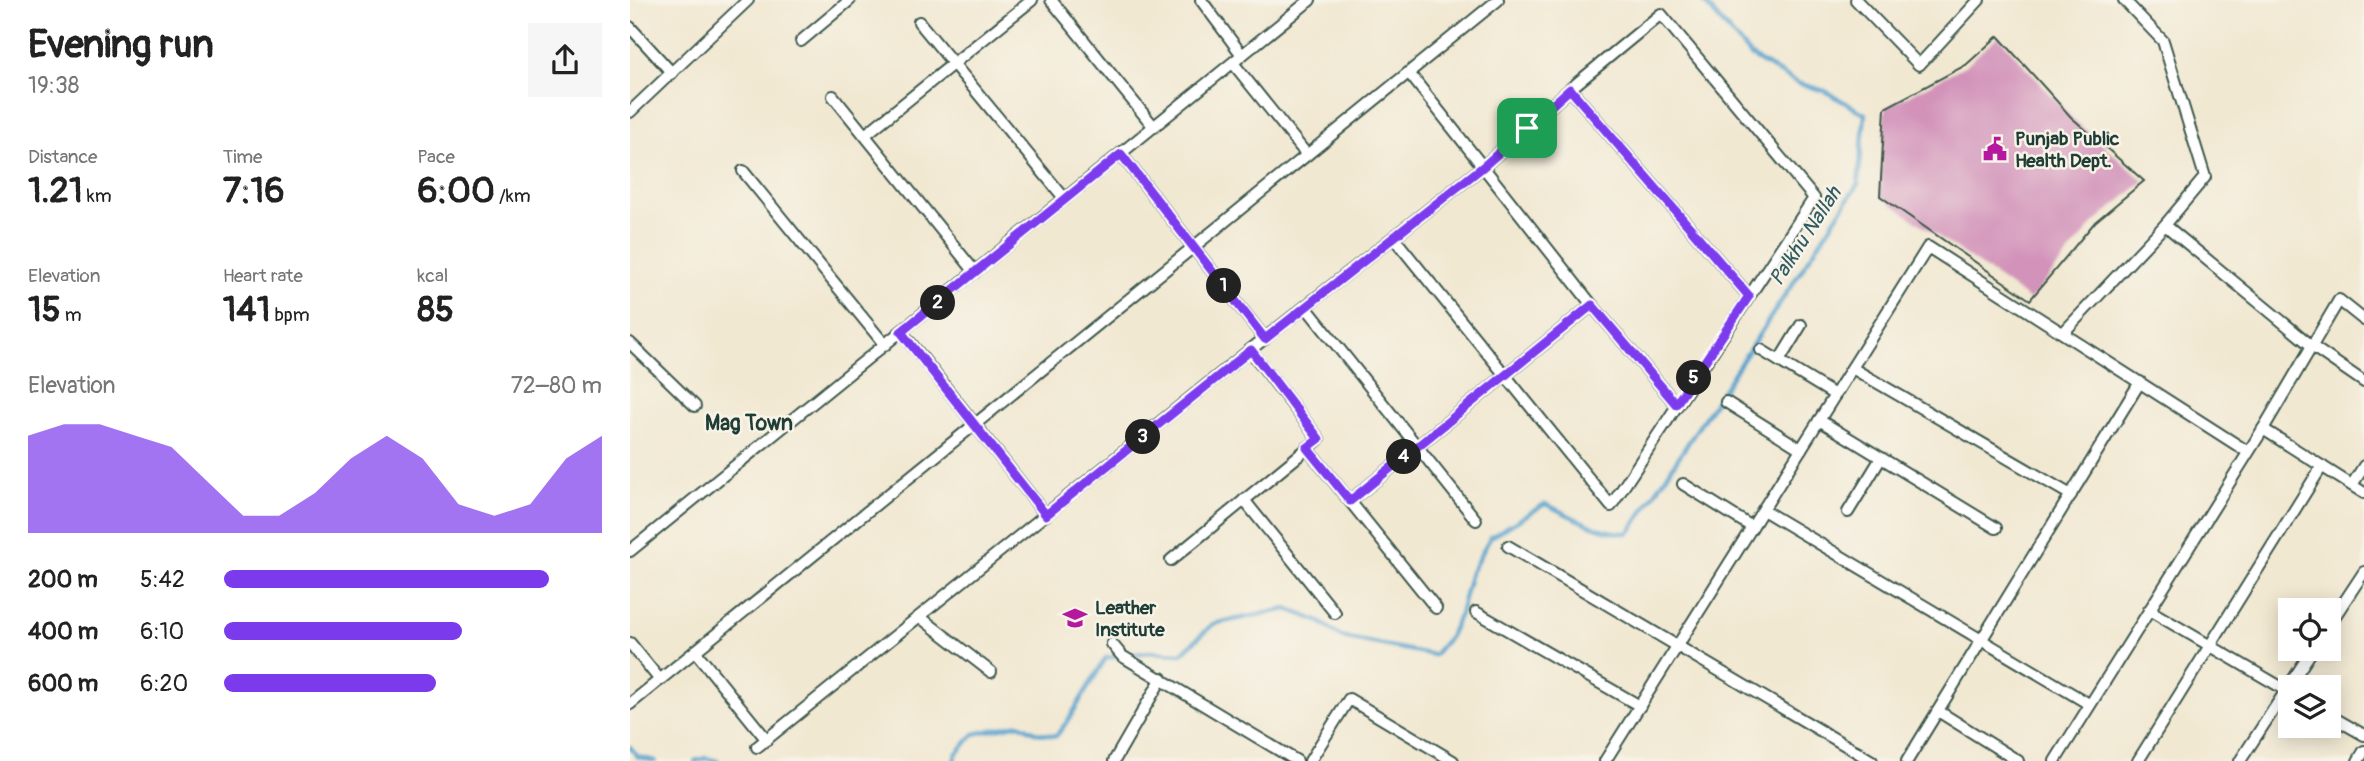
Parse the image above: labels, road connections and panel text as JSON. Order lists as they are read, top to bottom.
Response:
{
  "districts": ["Mag Town"],
  "water": ["Palkhu Nallah"],
  "places": {
    "public building": ["Punjab Public Health Dept."],
    "school or university": ["Leather Institute"]
  },
  "page": {
    "heading": ["Evening run", "19:38"],
    "stats": [
      ["Distance", "1.21 km"],
      ["Time", "7:16"],
      ["Pace", "6:00 /km"],
      ["Elevation", "15 m"],
      ["Heart rate", "141 bpm"],
      ["kcal", "85"]
    ],
    "pins": [
      "1",
      "2",
      "5",
      "3",
      "4"
    ],
    "chart": ["Elevation", "72–80 m"],
    "list": [
      {
        "name": "200 m",
        "note": "5:42"
      },
      {
        "name": "400 m",
        "note": "6:10"
      },
      {
        "name": "600 m",
        "note": "6:20"
      }
    ]
  }
}
